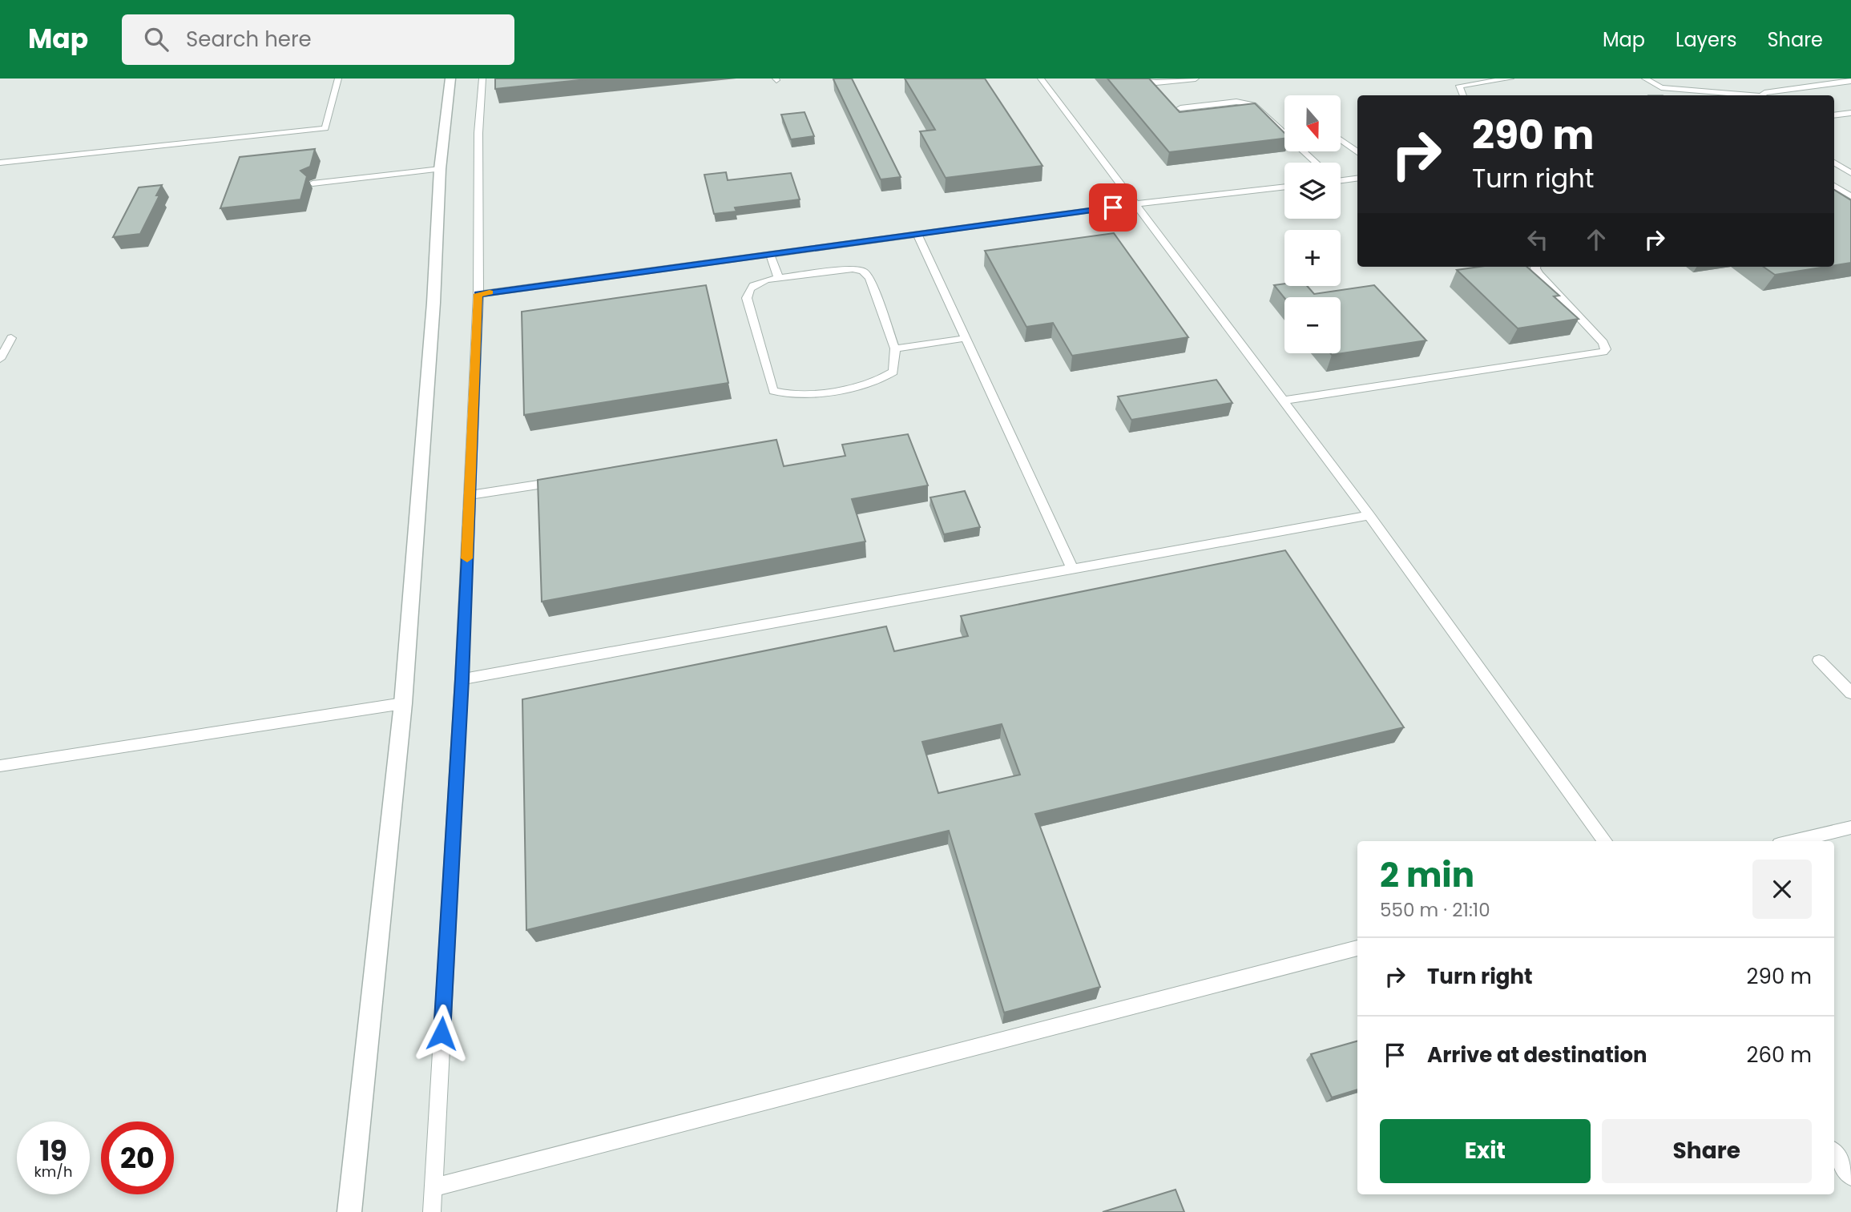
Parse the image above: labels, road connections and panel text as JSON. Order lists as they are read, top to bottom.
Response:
{
  "north": "bottom",
  "page": {
    "header": "Map",
    "search": "Search here",
    "nav": ["Map", "Layers", "Share"],
    "map_buttons": ["+", "−"],
    "turn": ["290 m", "Turn right"],
    "heading": ["2 min", "550 m · 21:10"],
    "list": [
      {
        "name": "Turn right",
        "value": "290 m"
      },
      {
        "name": "Arrive at destination",
        "value": "260 m"
      }
    ],
    "buttons": ["Exit", "Share"],
    "speed": "19 km/h",
    "limit": "20"
  }
}
